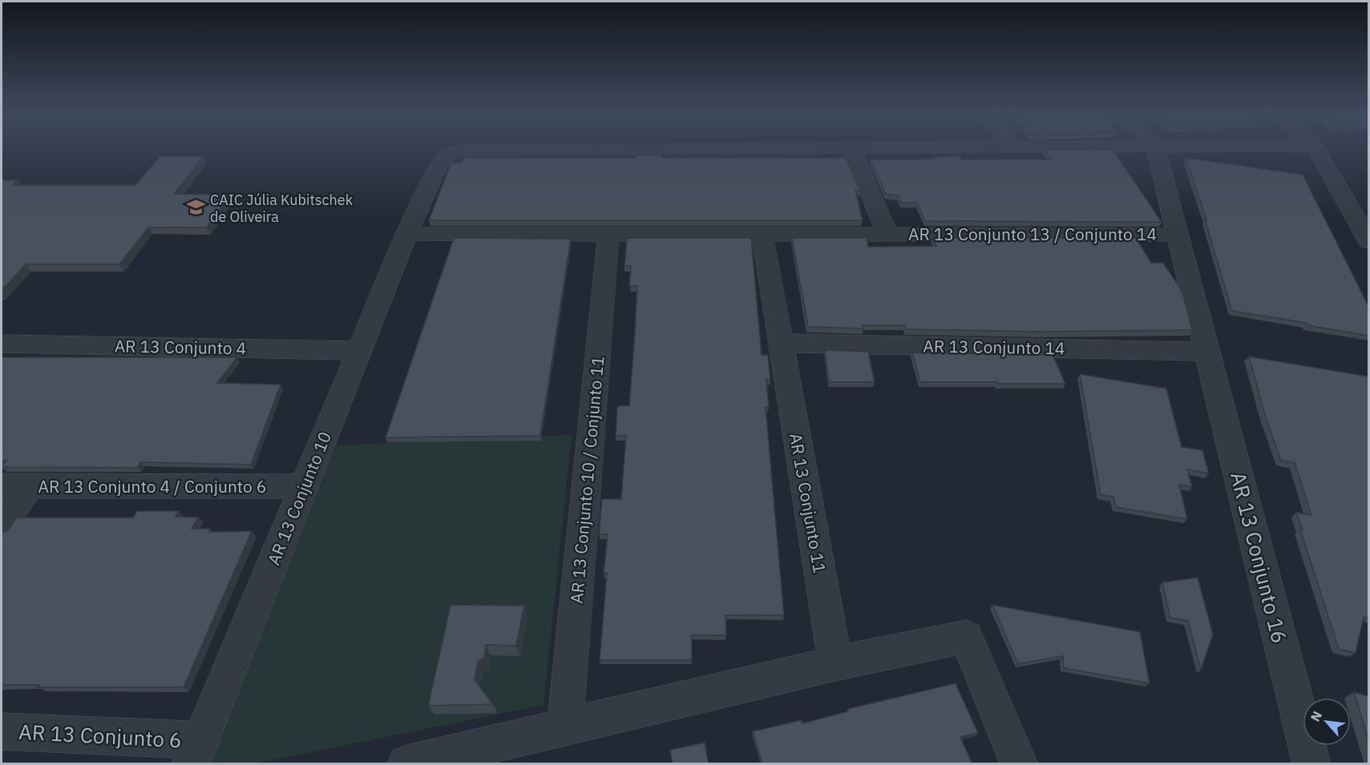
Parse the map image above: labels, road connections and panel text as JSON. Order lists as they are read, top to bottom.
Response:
{
  "streets": {
    "street": [
      "AR 13 Conjunto 13 / Conjunto 14",
      "AR 13 Conjunto 4",
      "AR 13 Conjunto 14",
      "AR 13 Conjunto 10 / Conjunto 11",
      "AR 13 Conjunto 4 / Conjunto 6",
      "AR 13 Conjunto 10",
      "AR 13 Conjunto 11",
      "AR 13 Conjunto 16",
      "AR 13 Conjunto 6"
    ]
  },
  "crossings": [
    ["AR 13 Conjunto 13 / Conjunto 14", "AR 13 Conjunto 10 / Conjunto 11"],
    ["AR 13 Conjunto 13 / Conjunto 14", "AR 13 Conjunto 10"],
    ["AR 13 Conjunto 13 / Conjunto 14", "AR 13 Conjunto 11"],
    ["AR 13 Conjunto 13 / Conjunto 14", "AR 13 Conjunto 16"],
    ["AR 13 Conjunto 4", "AR 13 Conjunto 10"],
    ["AR 13 Conjunto 14", "AR 13 Conjunto 11"],
    ["AR 13 Conjunto 14", "AR 13 Conjunto 16"],
    ["AR 13 Conjunto 4 / Conjunto 6", "AR 13 Conjunto 10"],
    ["AR 13 Conjunto 10", "AR 13 Conjunto 6"]
  ],
  "places": {
    "school or university": ["CAIC Júlia Kubitschek de Oliveira"]
  },
  "north": "top left"
}
